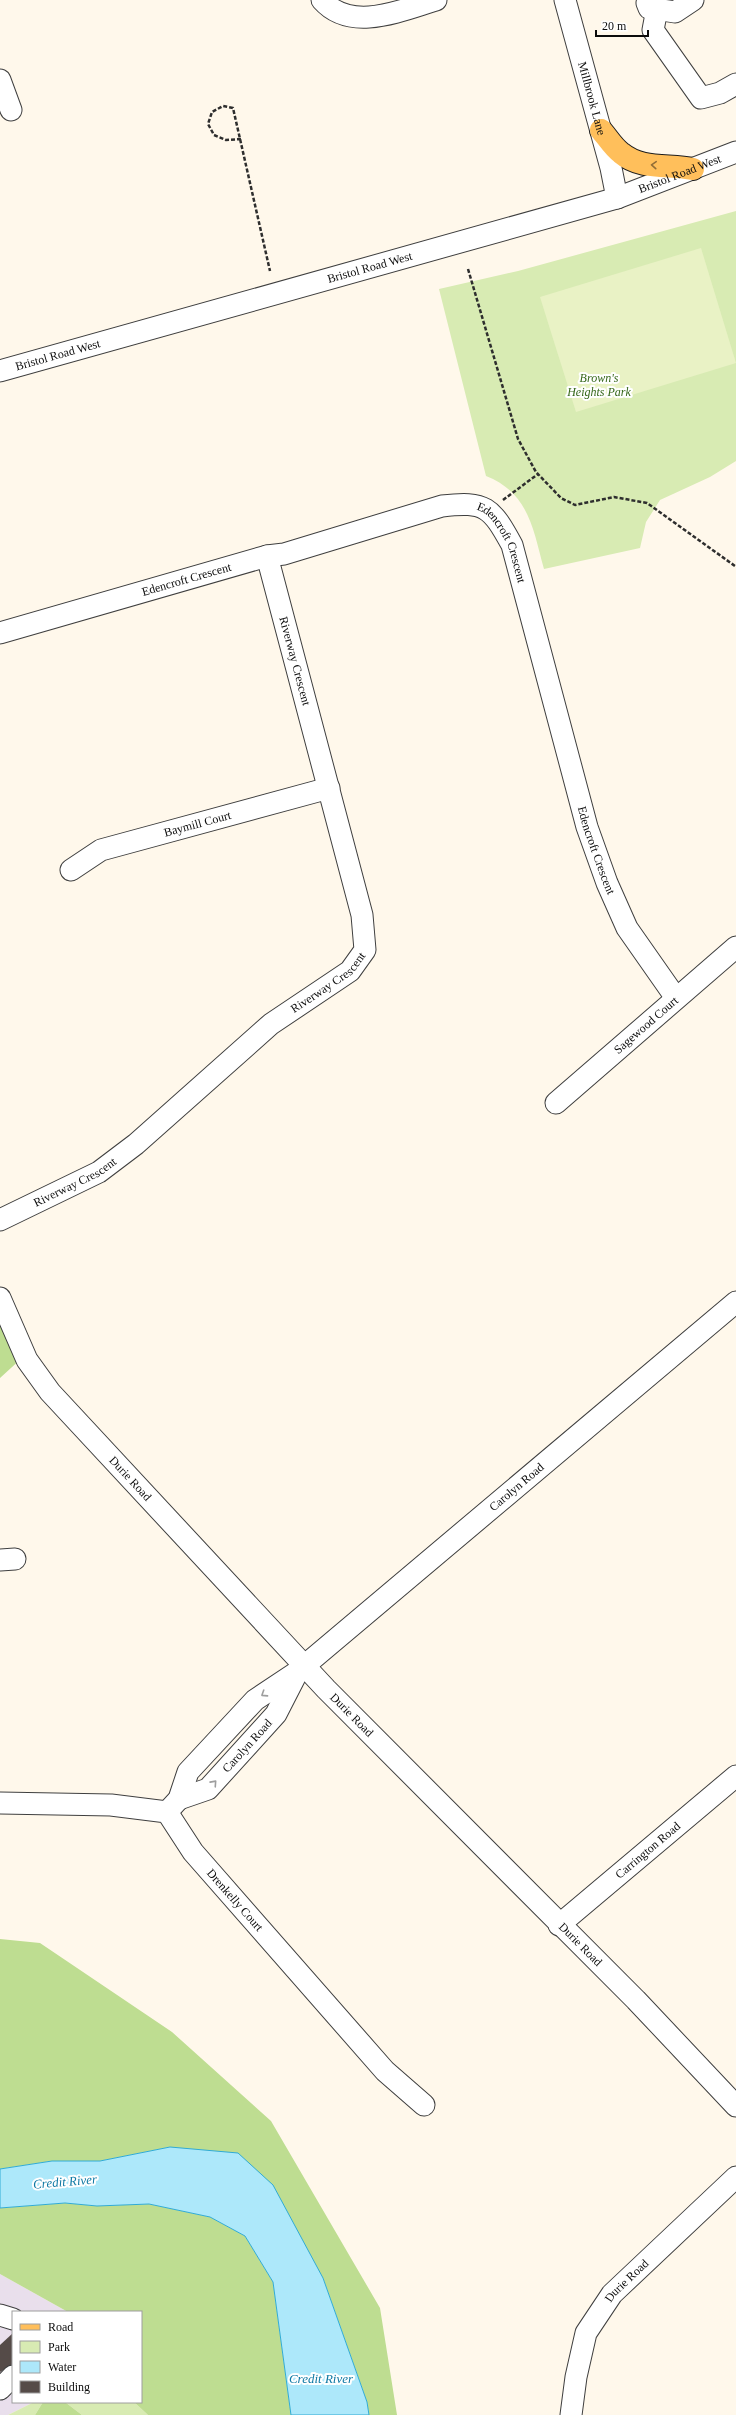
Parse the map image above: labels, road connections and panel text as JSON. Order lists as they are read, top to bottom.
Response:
{
  "streets": {
    "street": [
      "Millbrook Lane",
      "Bristol Road West",
      "Edencroft Crescent",
      "Riverway Crescent",
      "Baymill Court",
      "Sagewood Court",
      "Durie Road",
      "Carolyn Road",
      "Carrington Road",
      "Drenkelly Court"
    ]
  },
  "crossings": [
    ["Millbrook Lane", "Bristol Road West"],
    ["Edencroft Crescent", "Riverway Crescent"],
    ["Edencroft Crescent", "Sagewood Court"],
    ["Riverway Crescent", "Baymill Court"],
    ["Durie Road", "Carolyn Road"],
    ["Durie Road", "Carrington Road"],
    ["Carolyn Road", "Drenkelly Court"]
  ],
  "water": ["Credit River"],
  "parks": ["Brown's Heights Park"],
  "legend": [
    "Road",
    "Park",
    "Water",
    "Building"
  ],
  "scale_bar": "20 m"
}
